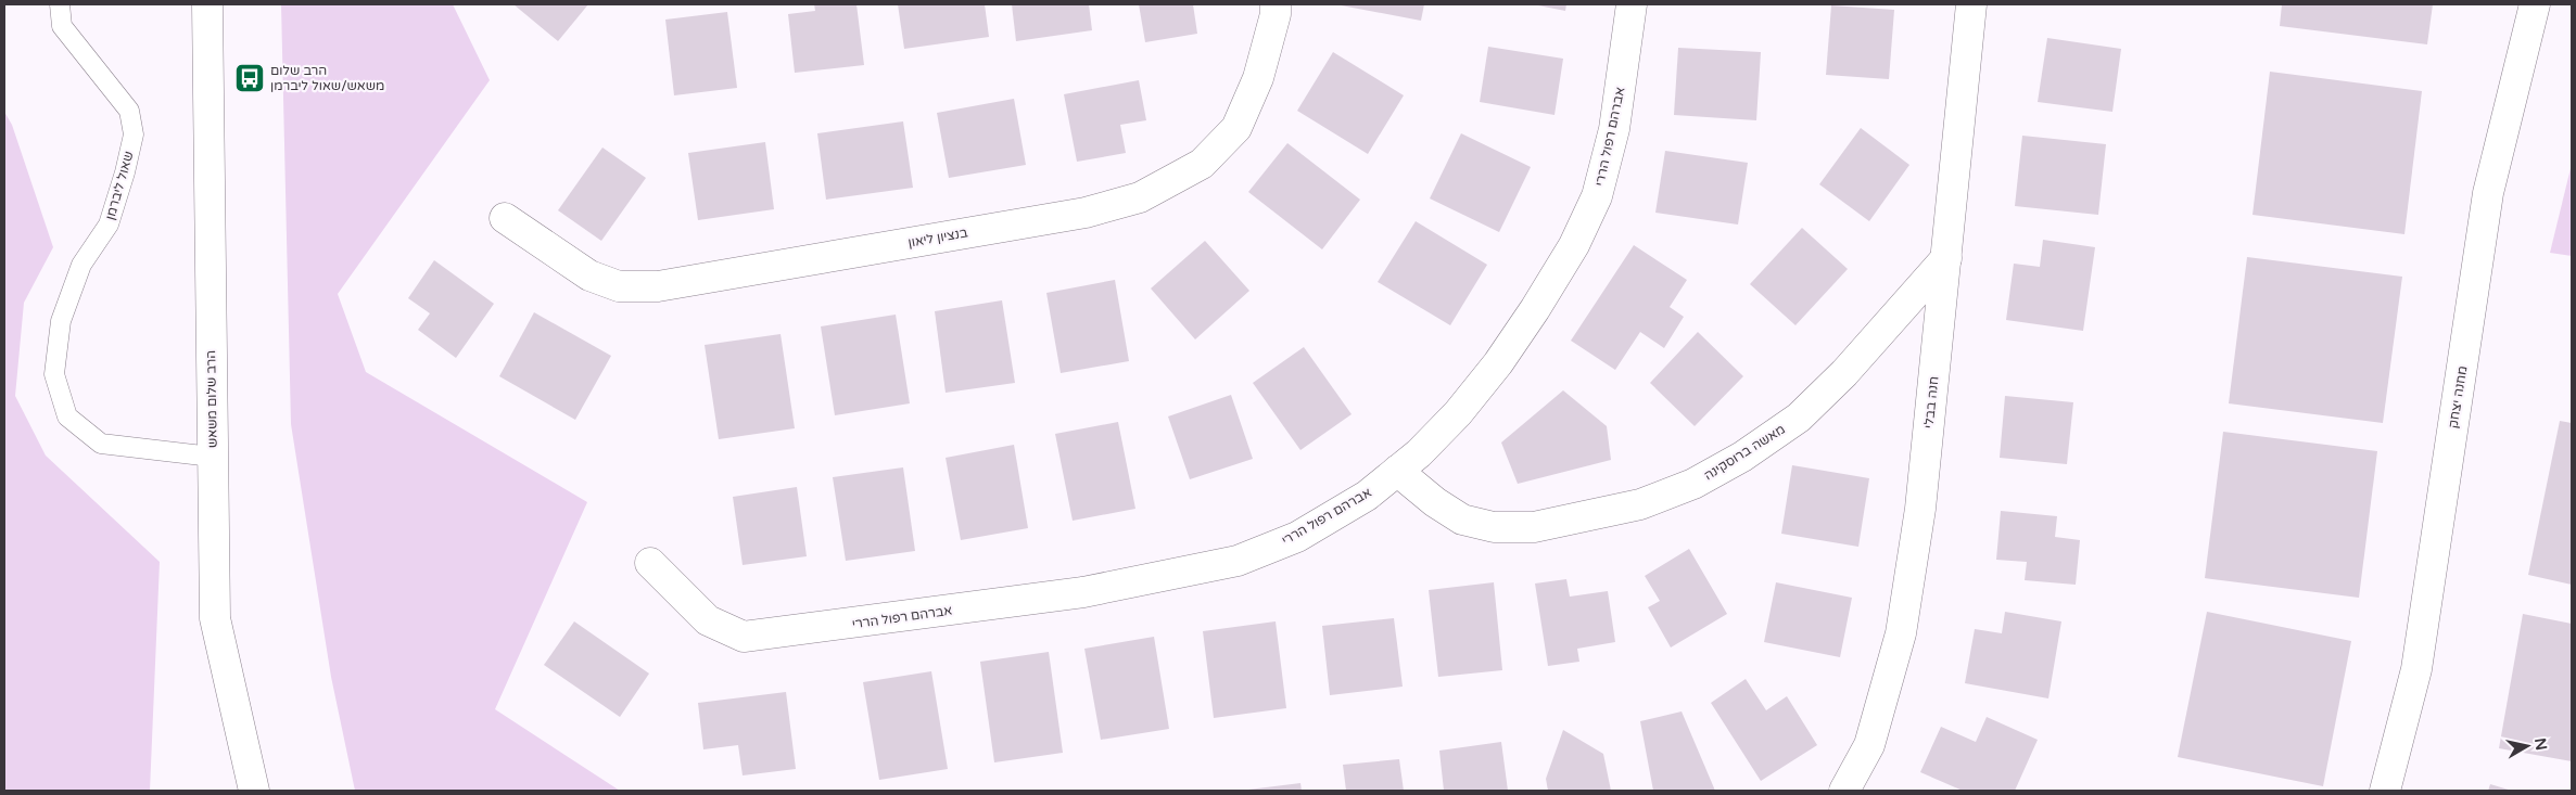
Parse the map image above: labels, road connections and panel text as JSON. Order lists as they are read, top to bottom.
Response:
{
  "streets": {
    "street": [
      "אברהם רפול הררי",
      "בנציון ליאון",
      "מחנה יצחק",
      "הרב שלום משאש",
      "חנה בבלי",
      "מאשה ברוסקינה"
    ],
    "lane": ["שאול ליברמן"]
  },
  "crossings": [
    ["אברהם רפול הררי", "מאשה ברוסקינה"],
    ["שאול ליברמן", "הרב שלום משאש"],
    ["חנה בבלי", "מאשה ברוסקינה"]
  ],
  "places": {
    "bus stop": ["הרב שלום משאש/שאול ליברמן"]
  },
  "north": "right"
}
